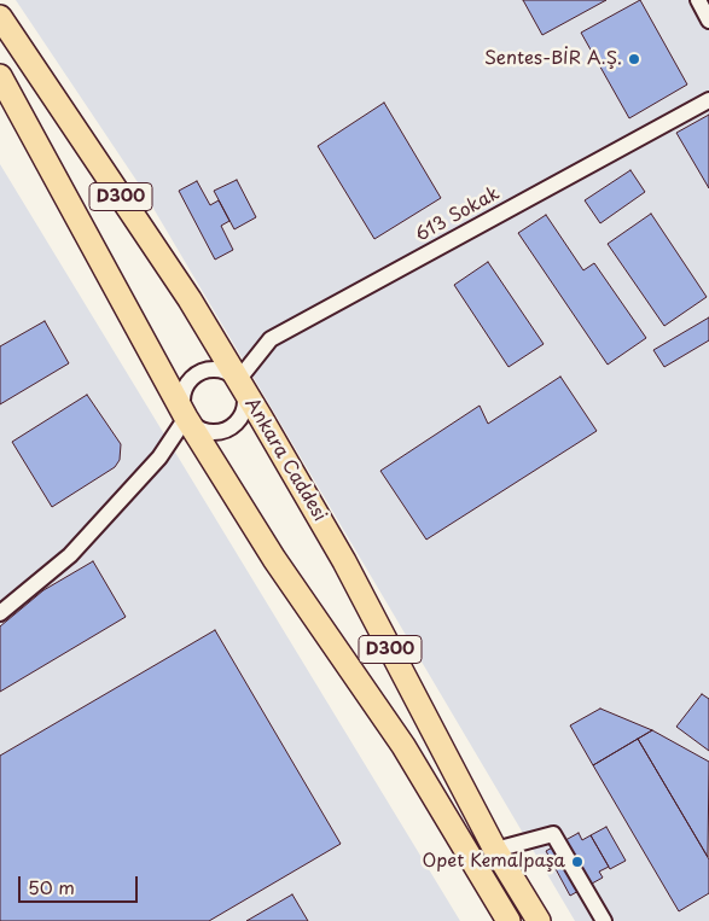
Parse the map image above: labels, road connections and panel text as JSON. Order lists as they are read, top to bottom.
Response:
{
  "streets": {
    "highway": ["D300", "Ankara Caddesi"],
    "street": ["613 Sokak"]
  },
  "crossings": [
    ["D300", "613 Sokak"],
    ["D300", "Ankara Caddesi"],
    ["613 Sokak", "Ankara Caddesi"]
  ],
  "places": ["Sentes-BİR A.Ş.", "Opet Kemalpaşa"],
  "scale_bar": "50 m"
}
